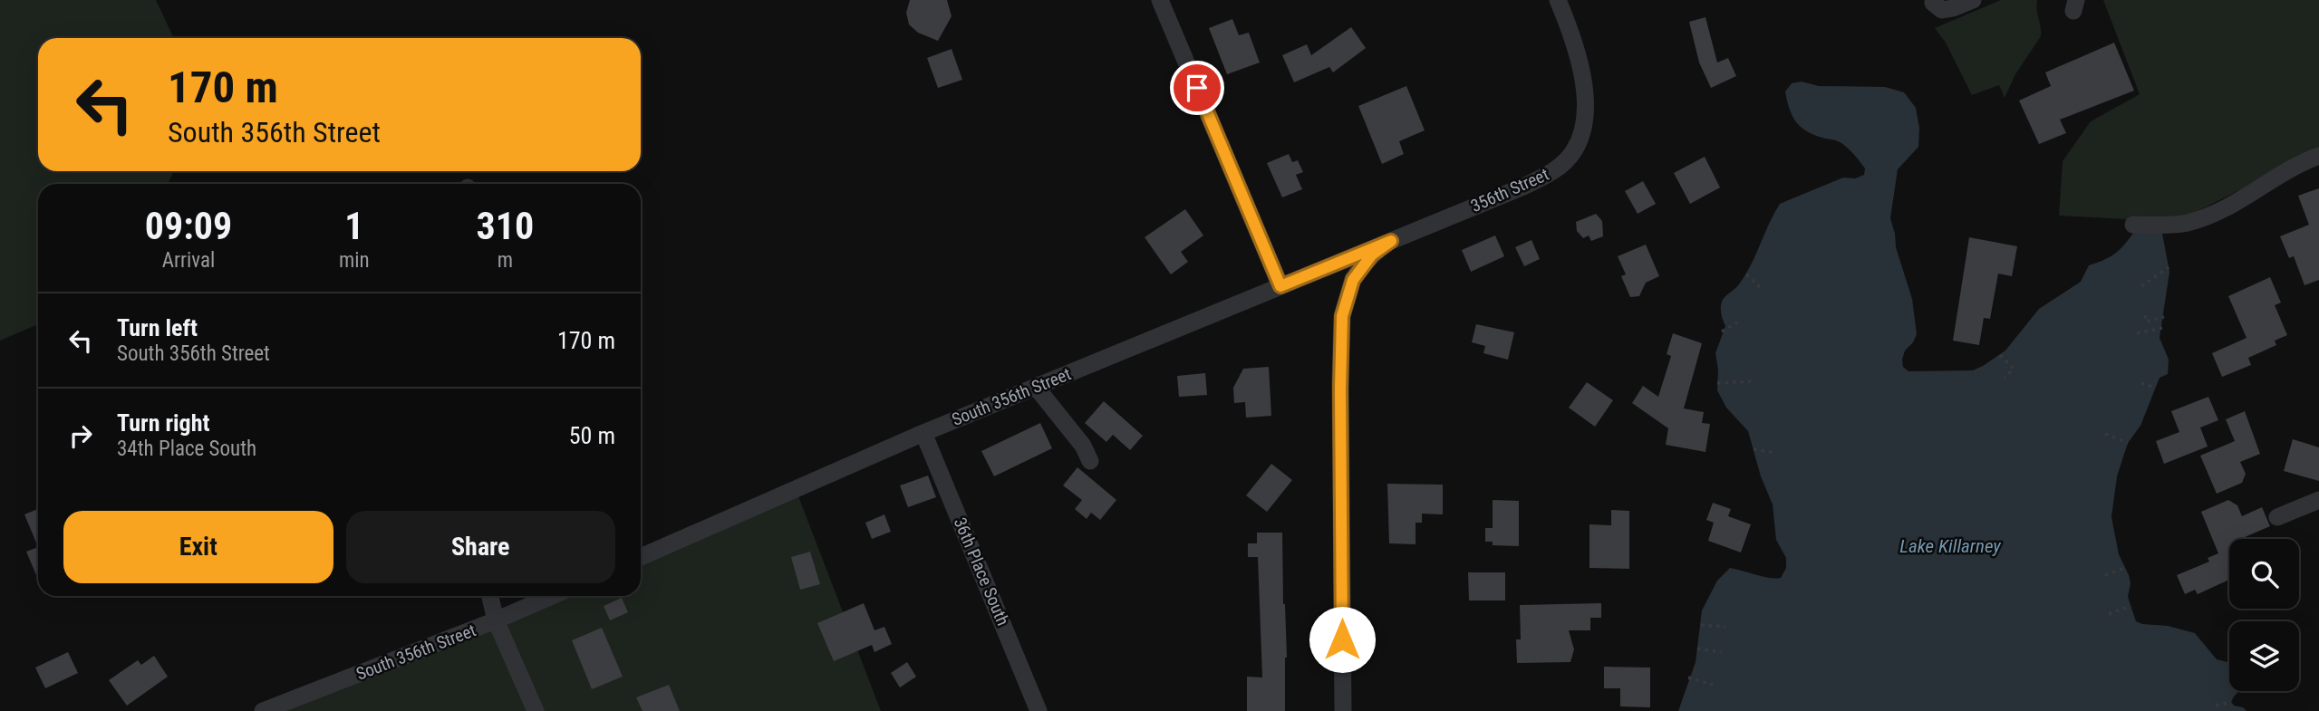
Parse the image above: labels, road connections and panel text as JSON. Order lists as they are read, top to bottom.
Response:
{
  "streets": {
    "street": ["356th Street", "South 356th Street", "36th Place South"]
  },
  "crossings": [
    ["356th Street", "South 356th Street"],
    ["South 356th Street", "36th Place South"]
  ],
  "water": ["Lake Killarney"],
  "page": {
    "turn": ["170 m", "South 356th Street"],
    "eta": [
      "09:09",
      "Arrival",
      "1",
      "min",
      "310",
      "m"
    ],
    "list": [
      {
        "name": "Turn left",
        "note": "South 356th Street",
        "value": "170 m"
      },
      {
        "name": "Turn right",
        "note": "34th Place South",
        "value": "50 m"
      }
    ],
    "buttons": ["Exit", "Share"]
  }
}
